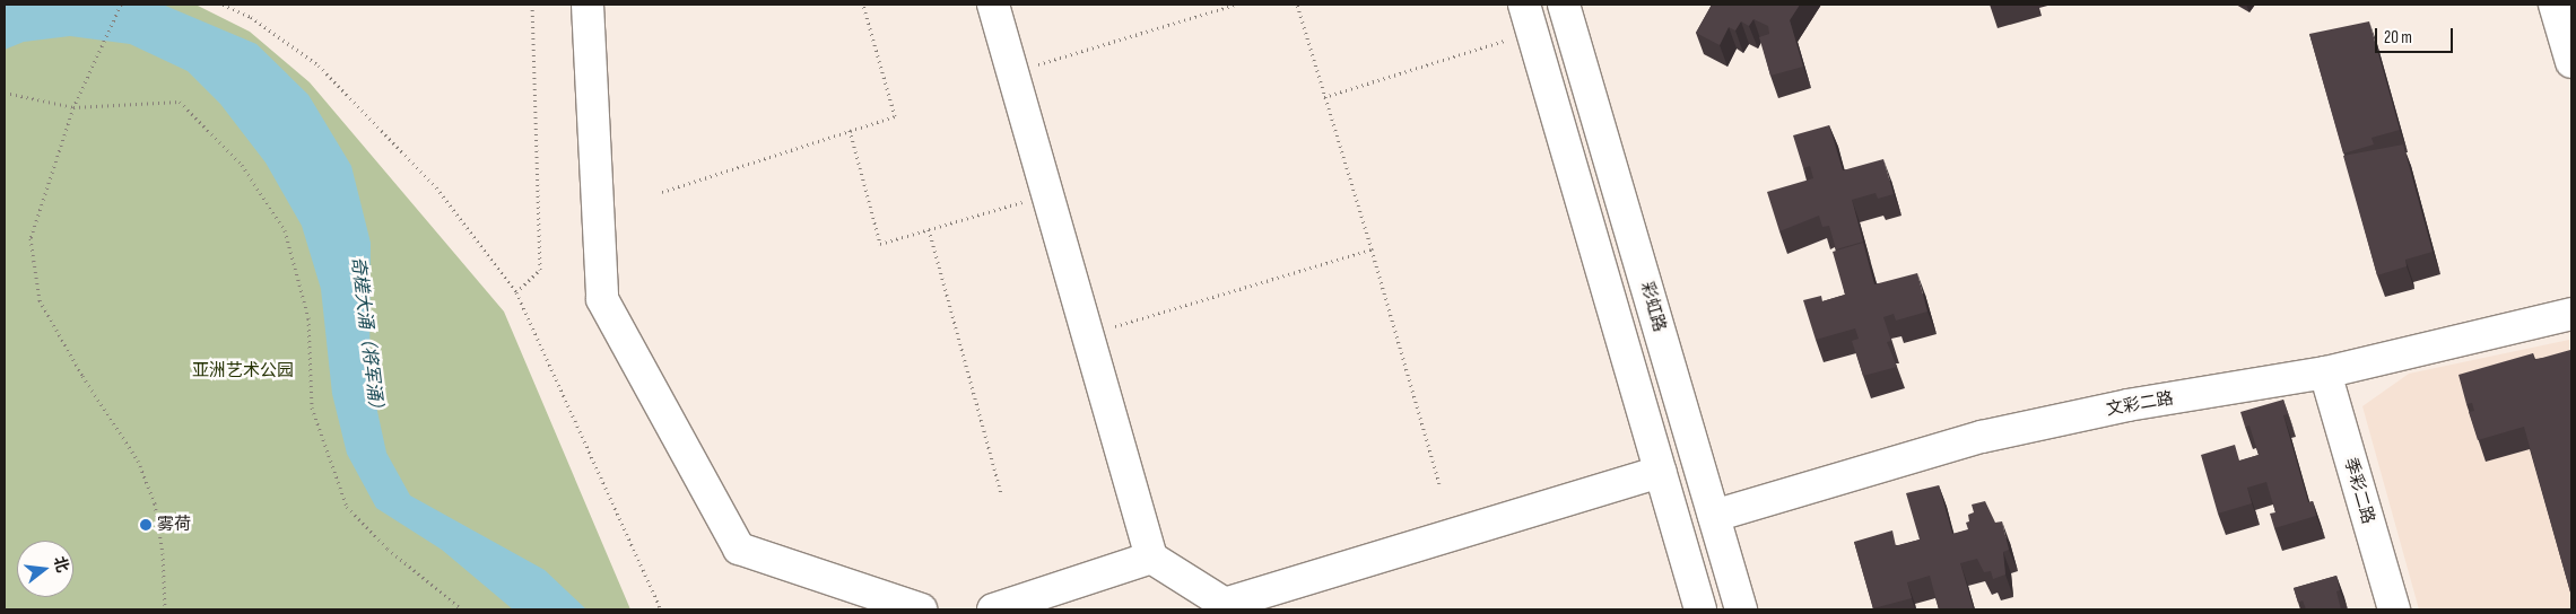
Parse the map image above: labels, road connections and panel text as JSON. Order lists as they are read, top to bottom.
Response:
{
  "streets": {
    "street": ["彩虹路", "文彩二路", "季彩二路"]
  },
  "crossings": [
    ["彩虹路", "文彩二路"],
    ["文彩二路", "季彩二路"]
  ],
  "water": ["奇槎大涌（将军涌）"],
  "parks": ["亚洲艺术公园"],
  "places": ["雾荷"],
  "scale_bar": "20 m",
  "north": "right"
}
